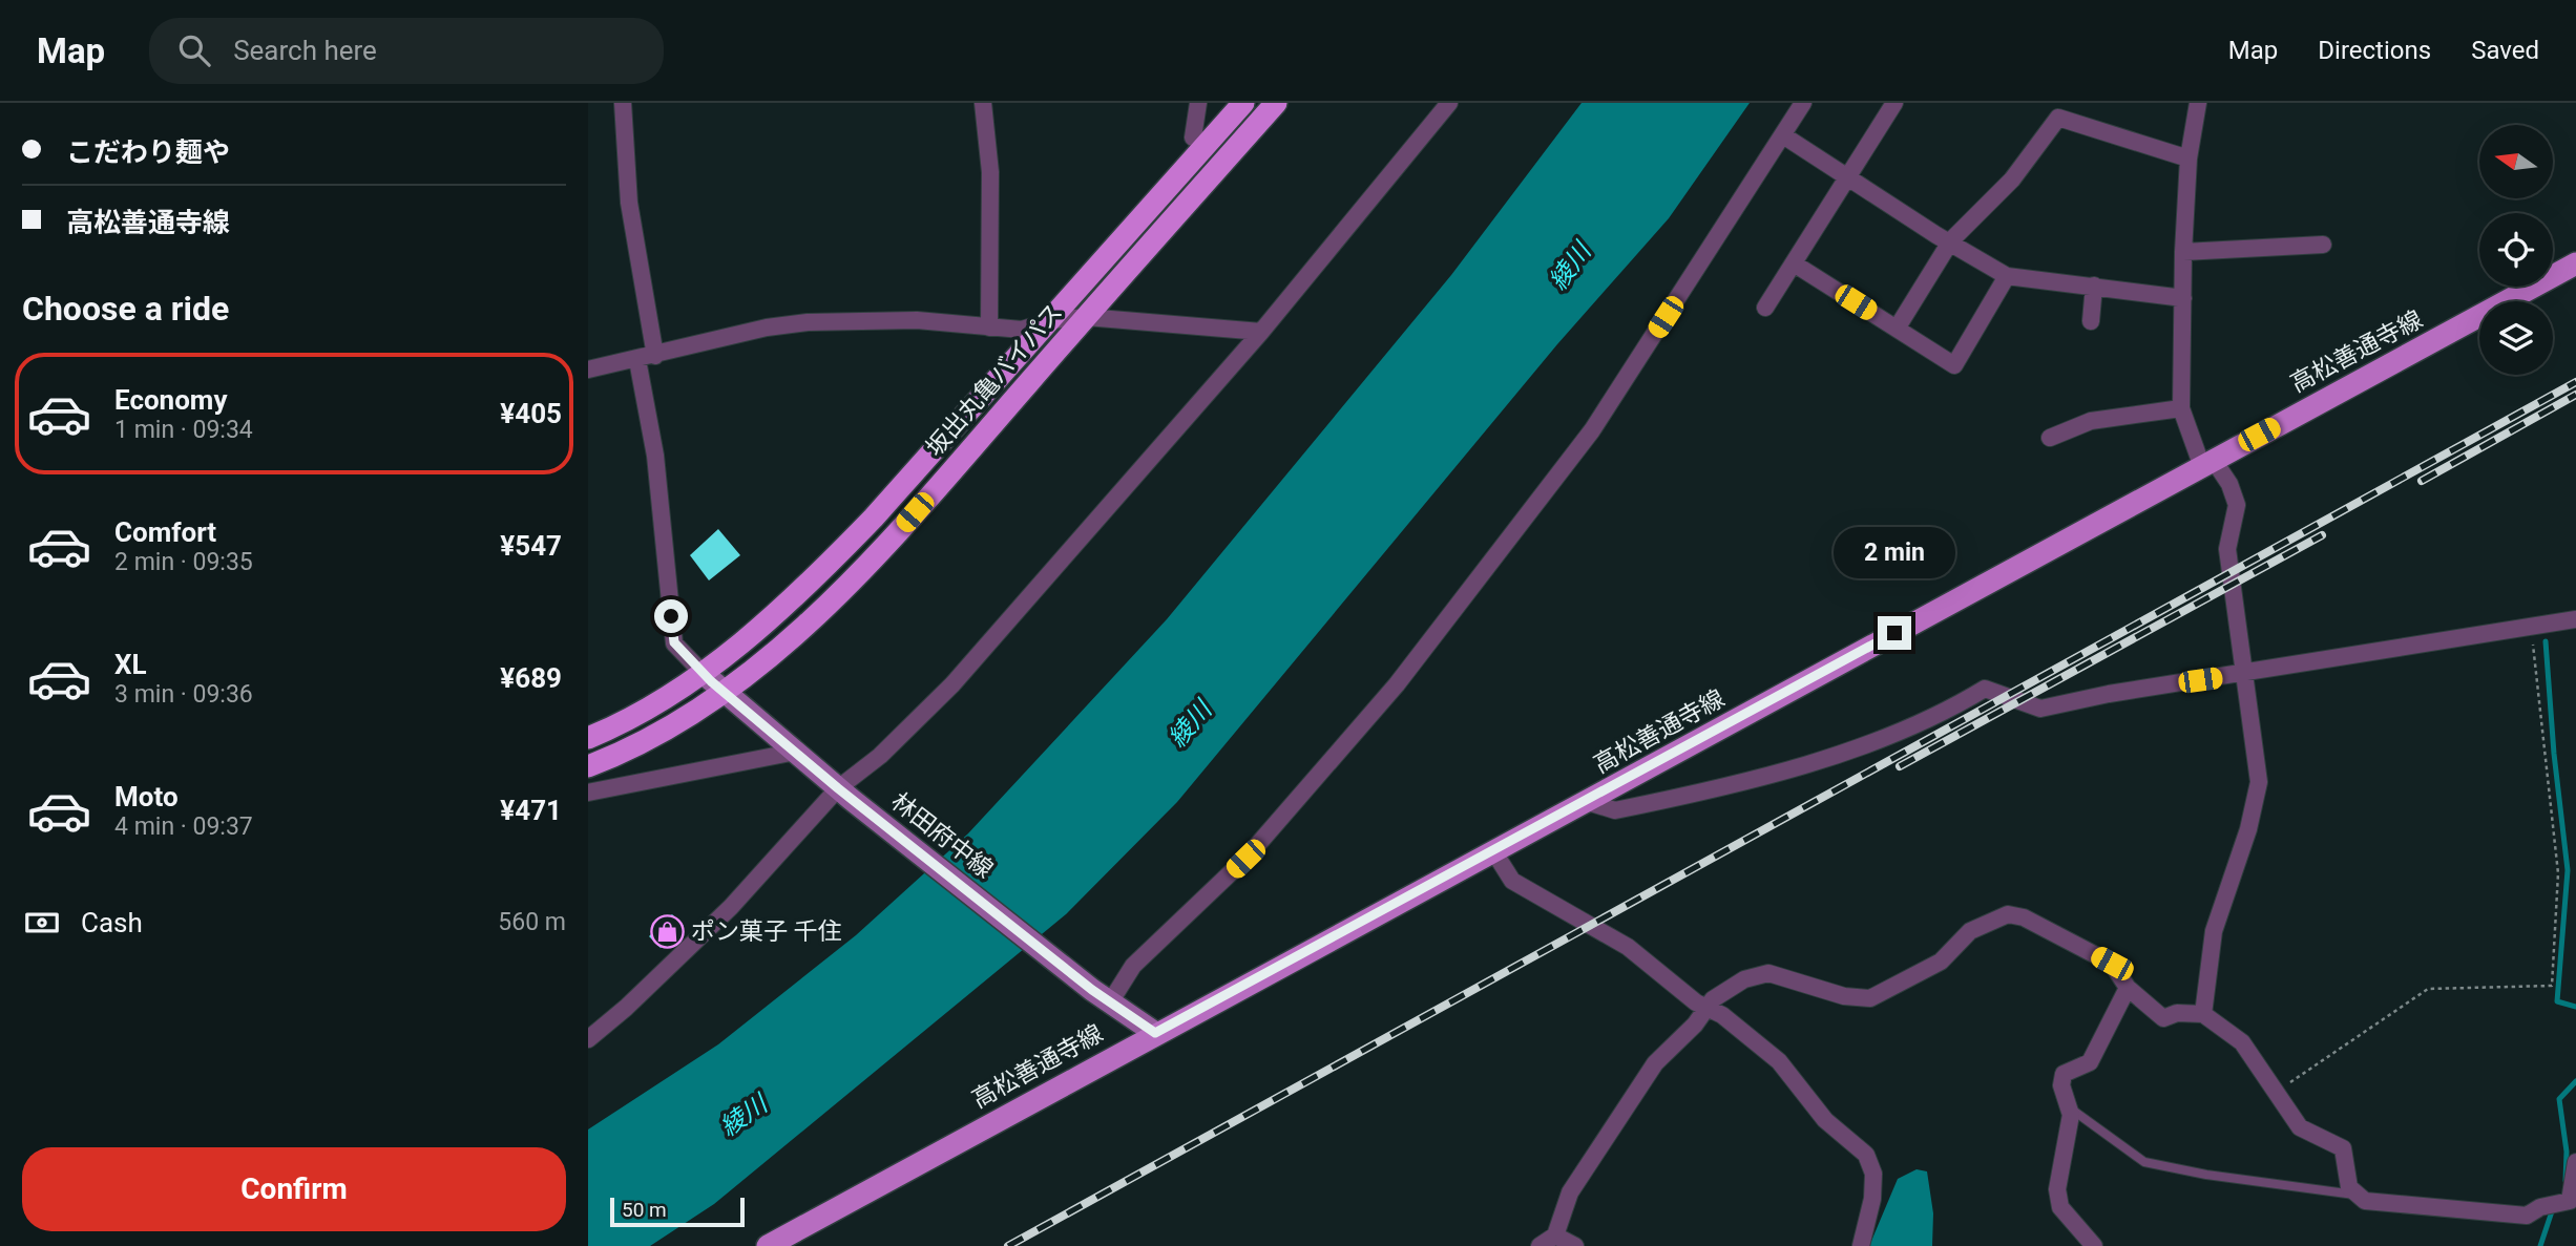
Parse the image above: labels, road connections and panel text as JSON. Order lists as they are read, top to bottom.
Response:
{
  "streets": {
    "highway": ["坂出丸亀バイパス"],
    "main road": ["高松善通寺線", "林田府中線"]
  },
  "crossings": [
    ["高松善通寺線", "林田府中線"],
    ["坂出丸亀バイパス", "林田府中線"]
  ],
  "water": ["綾川"],
  "places": {
    "shop": ["ポン菓子 千住"]
  },
  "scale_bar": "50 m",
  "north": "left",
  "page": {
    "header": "Map",
    "search": "Search here",
    "nav": ["Map", "Directions", "Saved"],
    "banner": ["こだわり麺や", "高松善通寺線"],
    "heading": "Choose a ride",
    "list": [
      {
        "name": "Economy",
        "note": "1 min · 09:34",
        "value": "¥405"
      },
      {
        "name": "Comfort",
        "note": "2 min · 09:35",
        "value": "¥547"
      },
      {
        "name": "XL",
        "note": "3 min · 09:36",
        "value": "¥689"
      },
      {
        "name": "Moto",
        "note": "4 min · 09:37",
        "value": "¥471"
      }
    ],
    "bubble": "2 min",
    "pay": ["Cash", "560 m"],
    "buttons": "Confirm",
    "scale": "50 m"
  }
}
